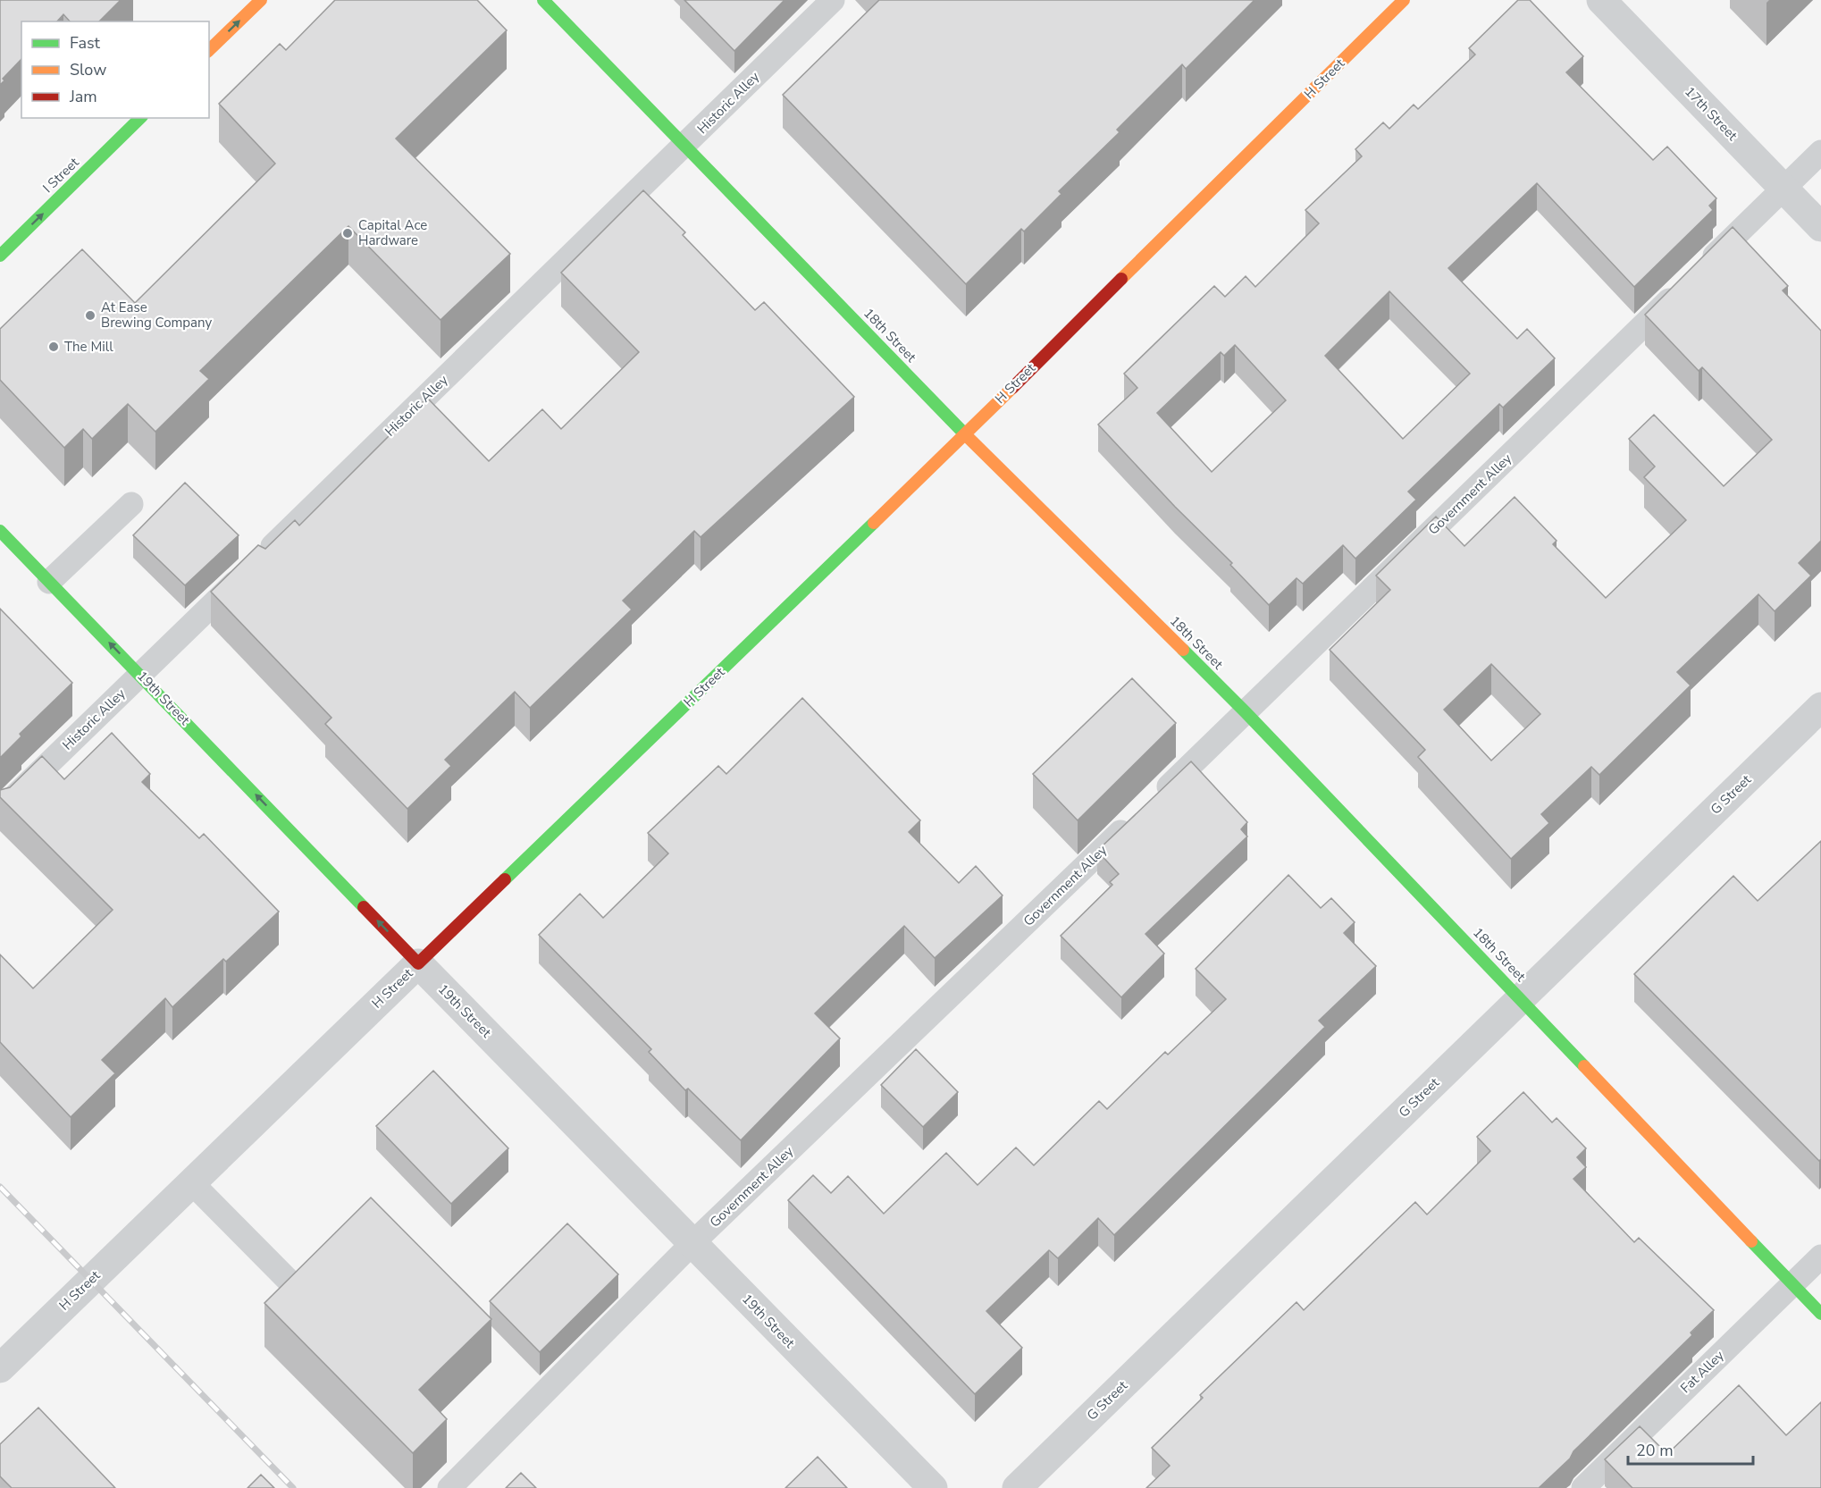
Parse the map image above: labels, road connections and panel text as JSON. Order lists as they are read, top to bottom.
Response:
{
  "streets": {
    "street": [
      "H Street",
      "17th Street",
      "I Street",
      "18th Street",
      "19th Street",
      "G Street"
    ],
    "lane": ["Historic Alley", "Government Alley", "Fat Alley"]
  },
  "crossings": [
    ["H Street", "18th Street"],
    ["H Street", "19th Street"],
    ["Historic Alley", "18th Street"],
    ["Historic Alley", "19th Street"],
    ["17th Street", "Government Alley"],
    ["18th Street", "Government Alley"],
    ["18th Street", "G Street"],
    ["18th Street", "Fat Alley"],
    ["Government Alley", "19th Street"]
  ],
  "one_way": ["I Street", "19th Street"],
  "places": ["Capital Ace Hardware", "At Ease Brewing Company", "The Mill"],
  "legend": ["Fast", "Slow", "Jam"],
  "scale_bar": "20 m"
}
